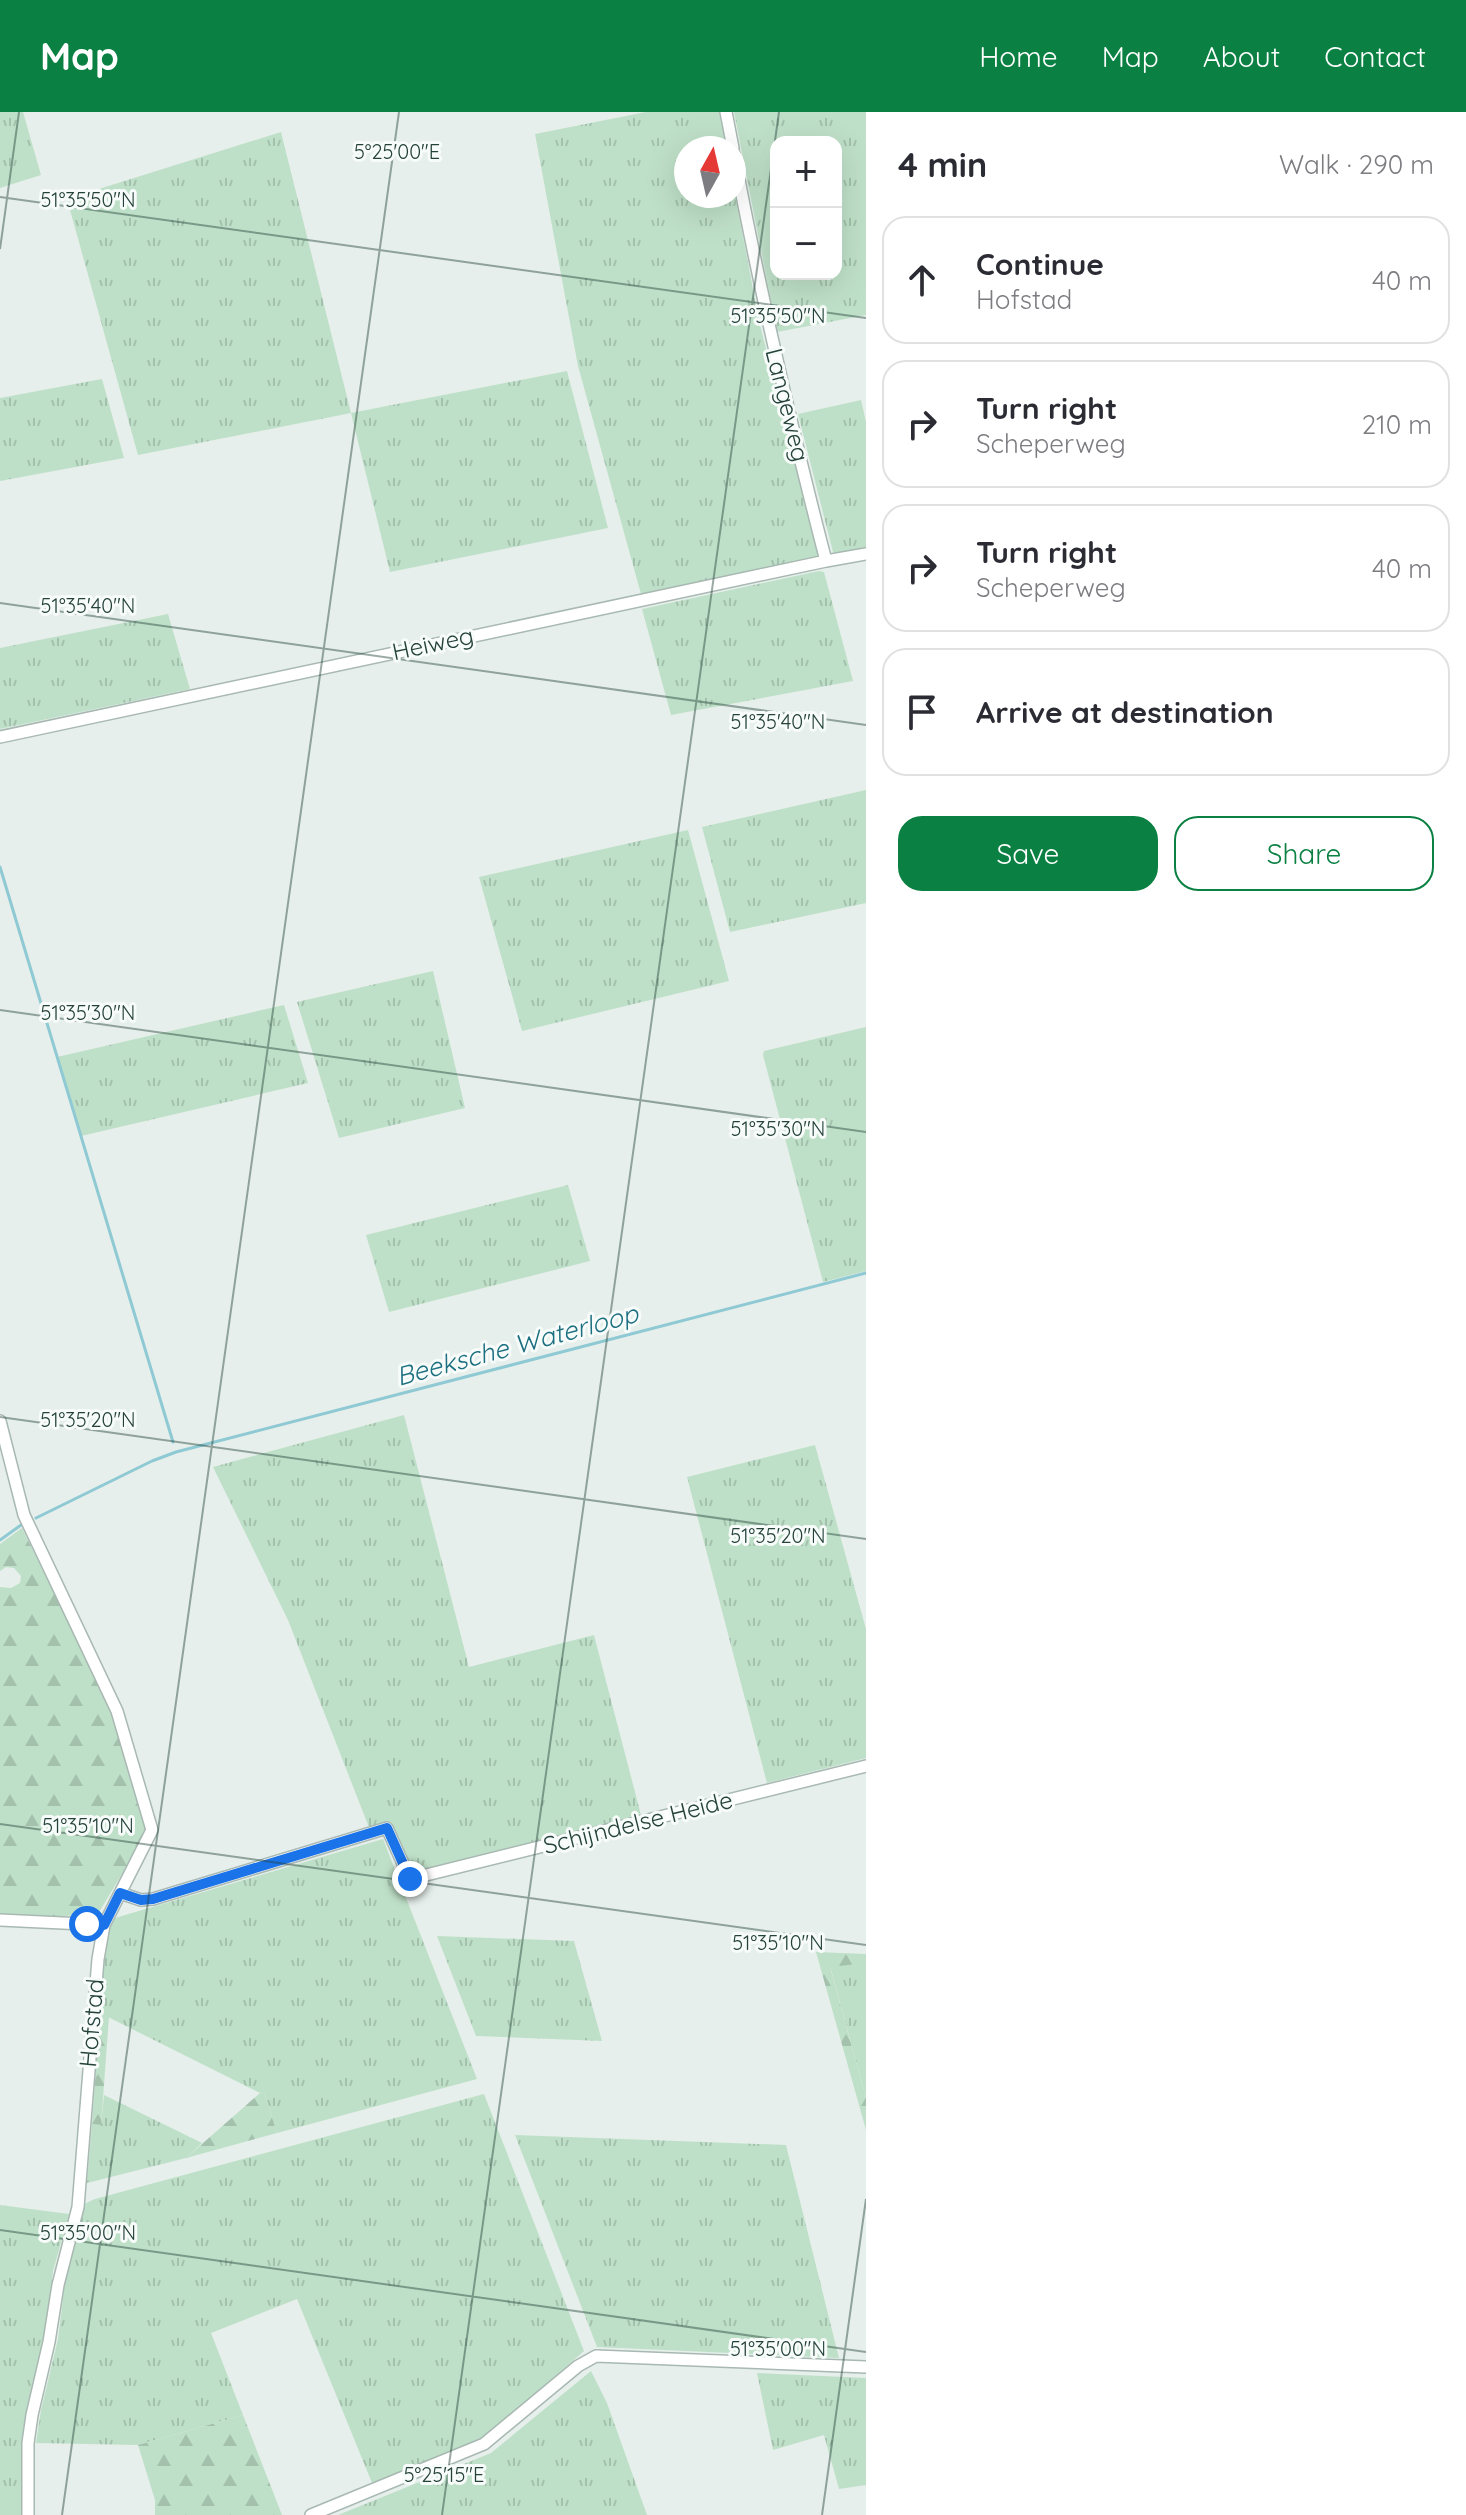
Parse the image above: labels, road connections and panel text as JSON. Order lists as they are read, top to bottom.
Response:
{
  "streets": {
    "street": [
      "Langeweg",
      "Heiweg",
      "Schijndelse Heide",
      "Hofstad"
    ]
  },
  "crossings": [
    ["Langeweg", "Heiweg"],
    ["Schijndelse Heide", "Hofstad"]
  ],
  "water": ["Beeksche Waterloop"],
  "north": "top",
  "page": {
    "header": "Map",
    "nav": [
      "Home",
      "Map",
      "About",
      "Contact"
    ],
    "heading": ["4 min", "Walk · 290 m"],
    "map_buttons": ["+", "−"],
    "list": [
      ["Continue", "Hofstad", "40 m"],
      ["Turn right", "Scheperweg", "210 m"],
      ["Turn right", "Scheperweg", "40 m"],
      "Arrive at destination"
    ],
    "buttons": ["Save", "Share"]
  },
  "coordinates": [
    "5°25'00\"E",
    "51°35'50\"N",
    "51°35'40\"N",
    "51°35'30\"N",
    "51°35'20\"N",
    "51°35'10\"N",
    "51°35'00\"N",
    "5°25'15\"E"
  ]
}
